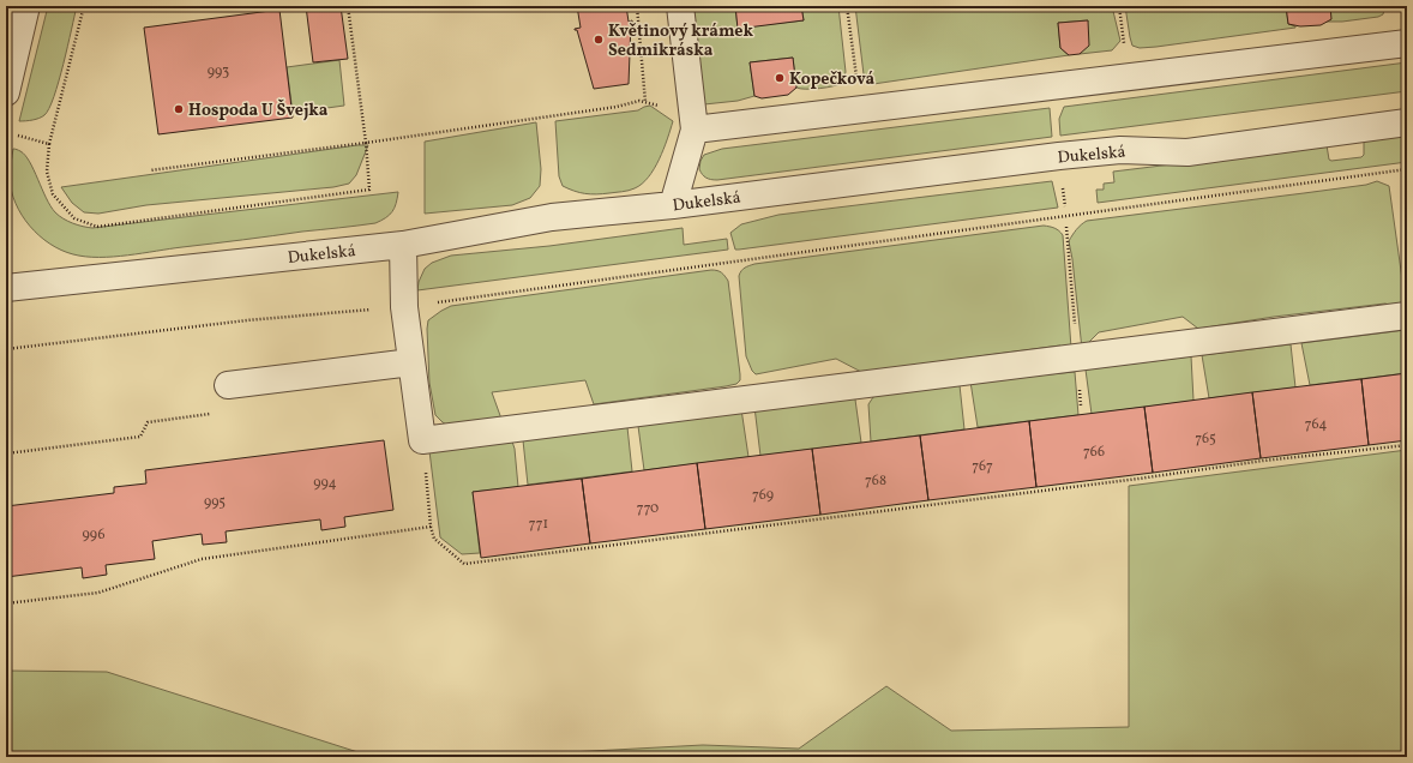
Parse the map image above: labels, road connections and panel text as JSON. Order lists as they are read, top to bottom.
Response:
{
  "streets": {
    "street": ["Dukelská"]
  },
  "places": ["Květinový krámek Sedmikráska", "Kopečková", "Hospoda U Švejka"],
  "house_numbers": [
    "993",
    "764",
    "765",
    "766",
    "767",
    "768",
    "994",
    "769",
    "995",
    "770",
    "771",
    "996"
  ]
}
